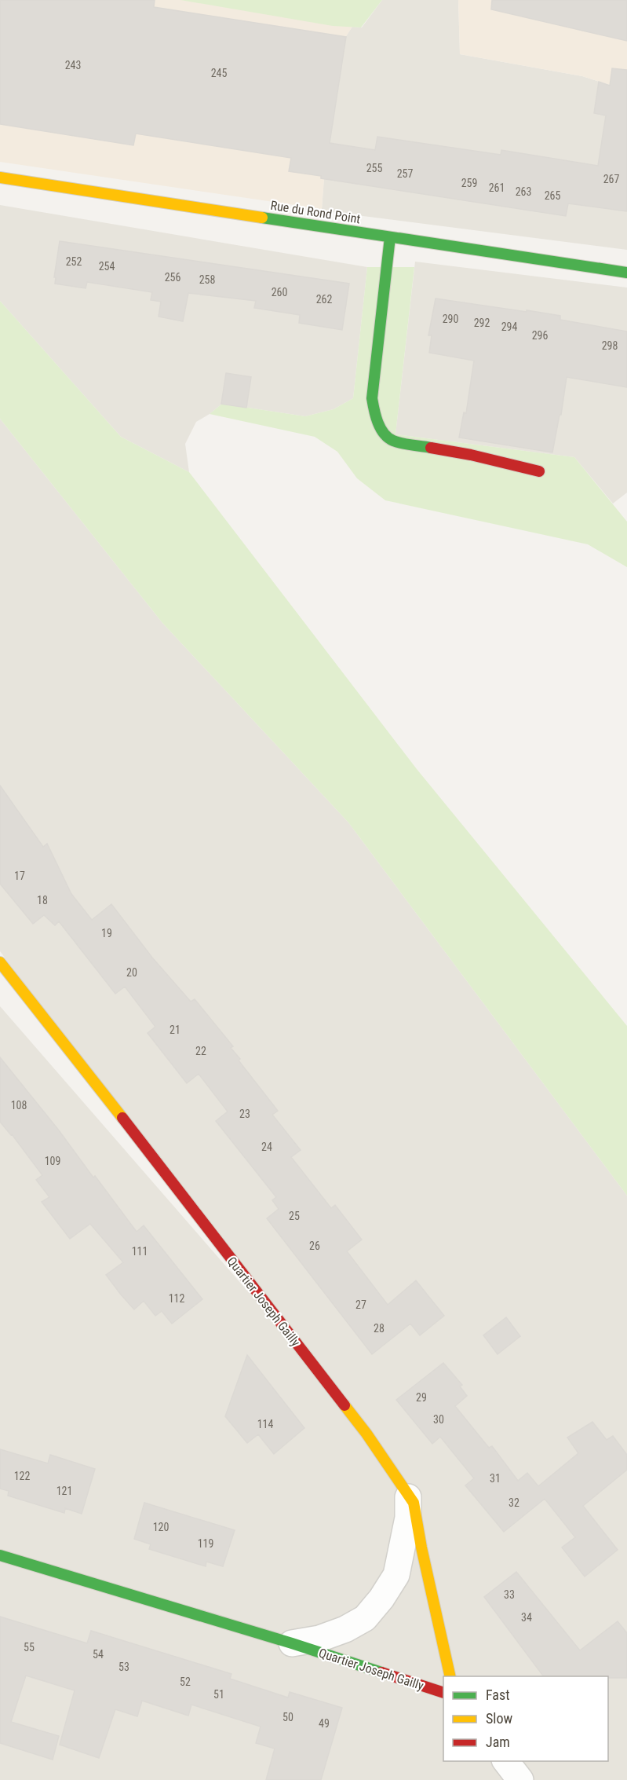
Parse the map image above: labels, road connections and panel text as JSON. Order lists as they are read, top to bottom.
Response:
{
  "streets": {
    "street": ["Rue du Rond Point", "Quartier Joseph Gailly"]
  },
  "house_numbers": [
    "243",
    "245",
    "255",
    "257",
    "267",
    "259",
    "261",
    "263",
    "265",
    "252",
    "254",
    "256",
    "258",
    "260",
    "262",
    "290",
    "292",
    "294",
    "296",
    "298",
    "17",
    "18",
    "19",
    "20",
    "21",
    "22",
    "108",
    "23",
    "24",
    "109",
    "25",
    "26",
    "111",
    "112",
    "27",
    "28",
    "29",
    "30",
    "114",
    "122",
    "31",
    "121",
    "32",
    "120",
    "119",
    "33",
    "34",
    "55",
    "54",
    "53",
    "52",
    "51",
    "50",
    "49"
  ],
  "legend": ["Fast", "Slow", "Jam"]
}
